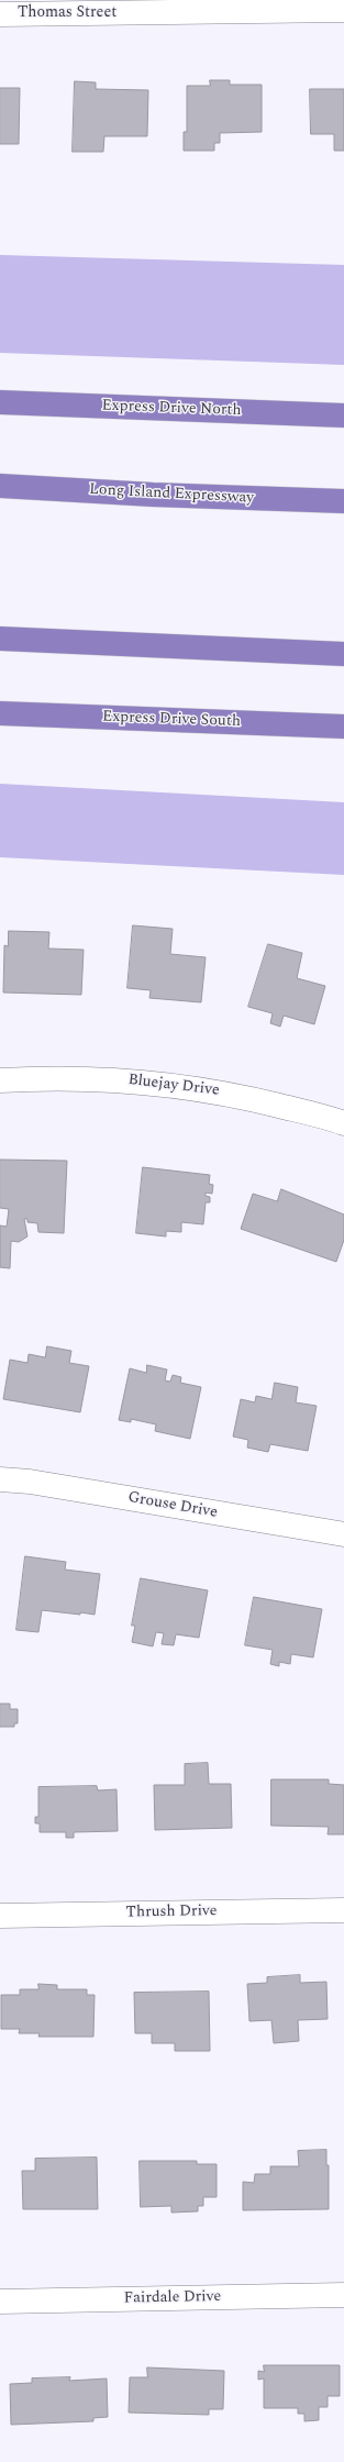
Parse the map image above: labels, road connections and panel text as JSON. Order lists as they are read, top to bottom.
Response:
{
  "streets": {
    "highway": ["Express Drive North", "Long Island Expressway", "Express Drive South"],
    "street": [
      "Thomas Street",
      "Bluejay Drive",
      "Grouse Drive",
      "Thrush Drive",
      "Fairdale Drive"
    ]
  }
}
